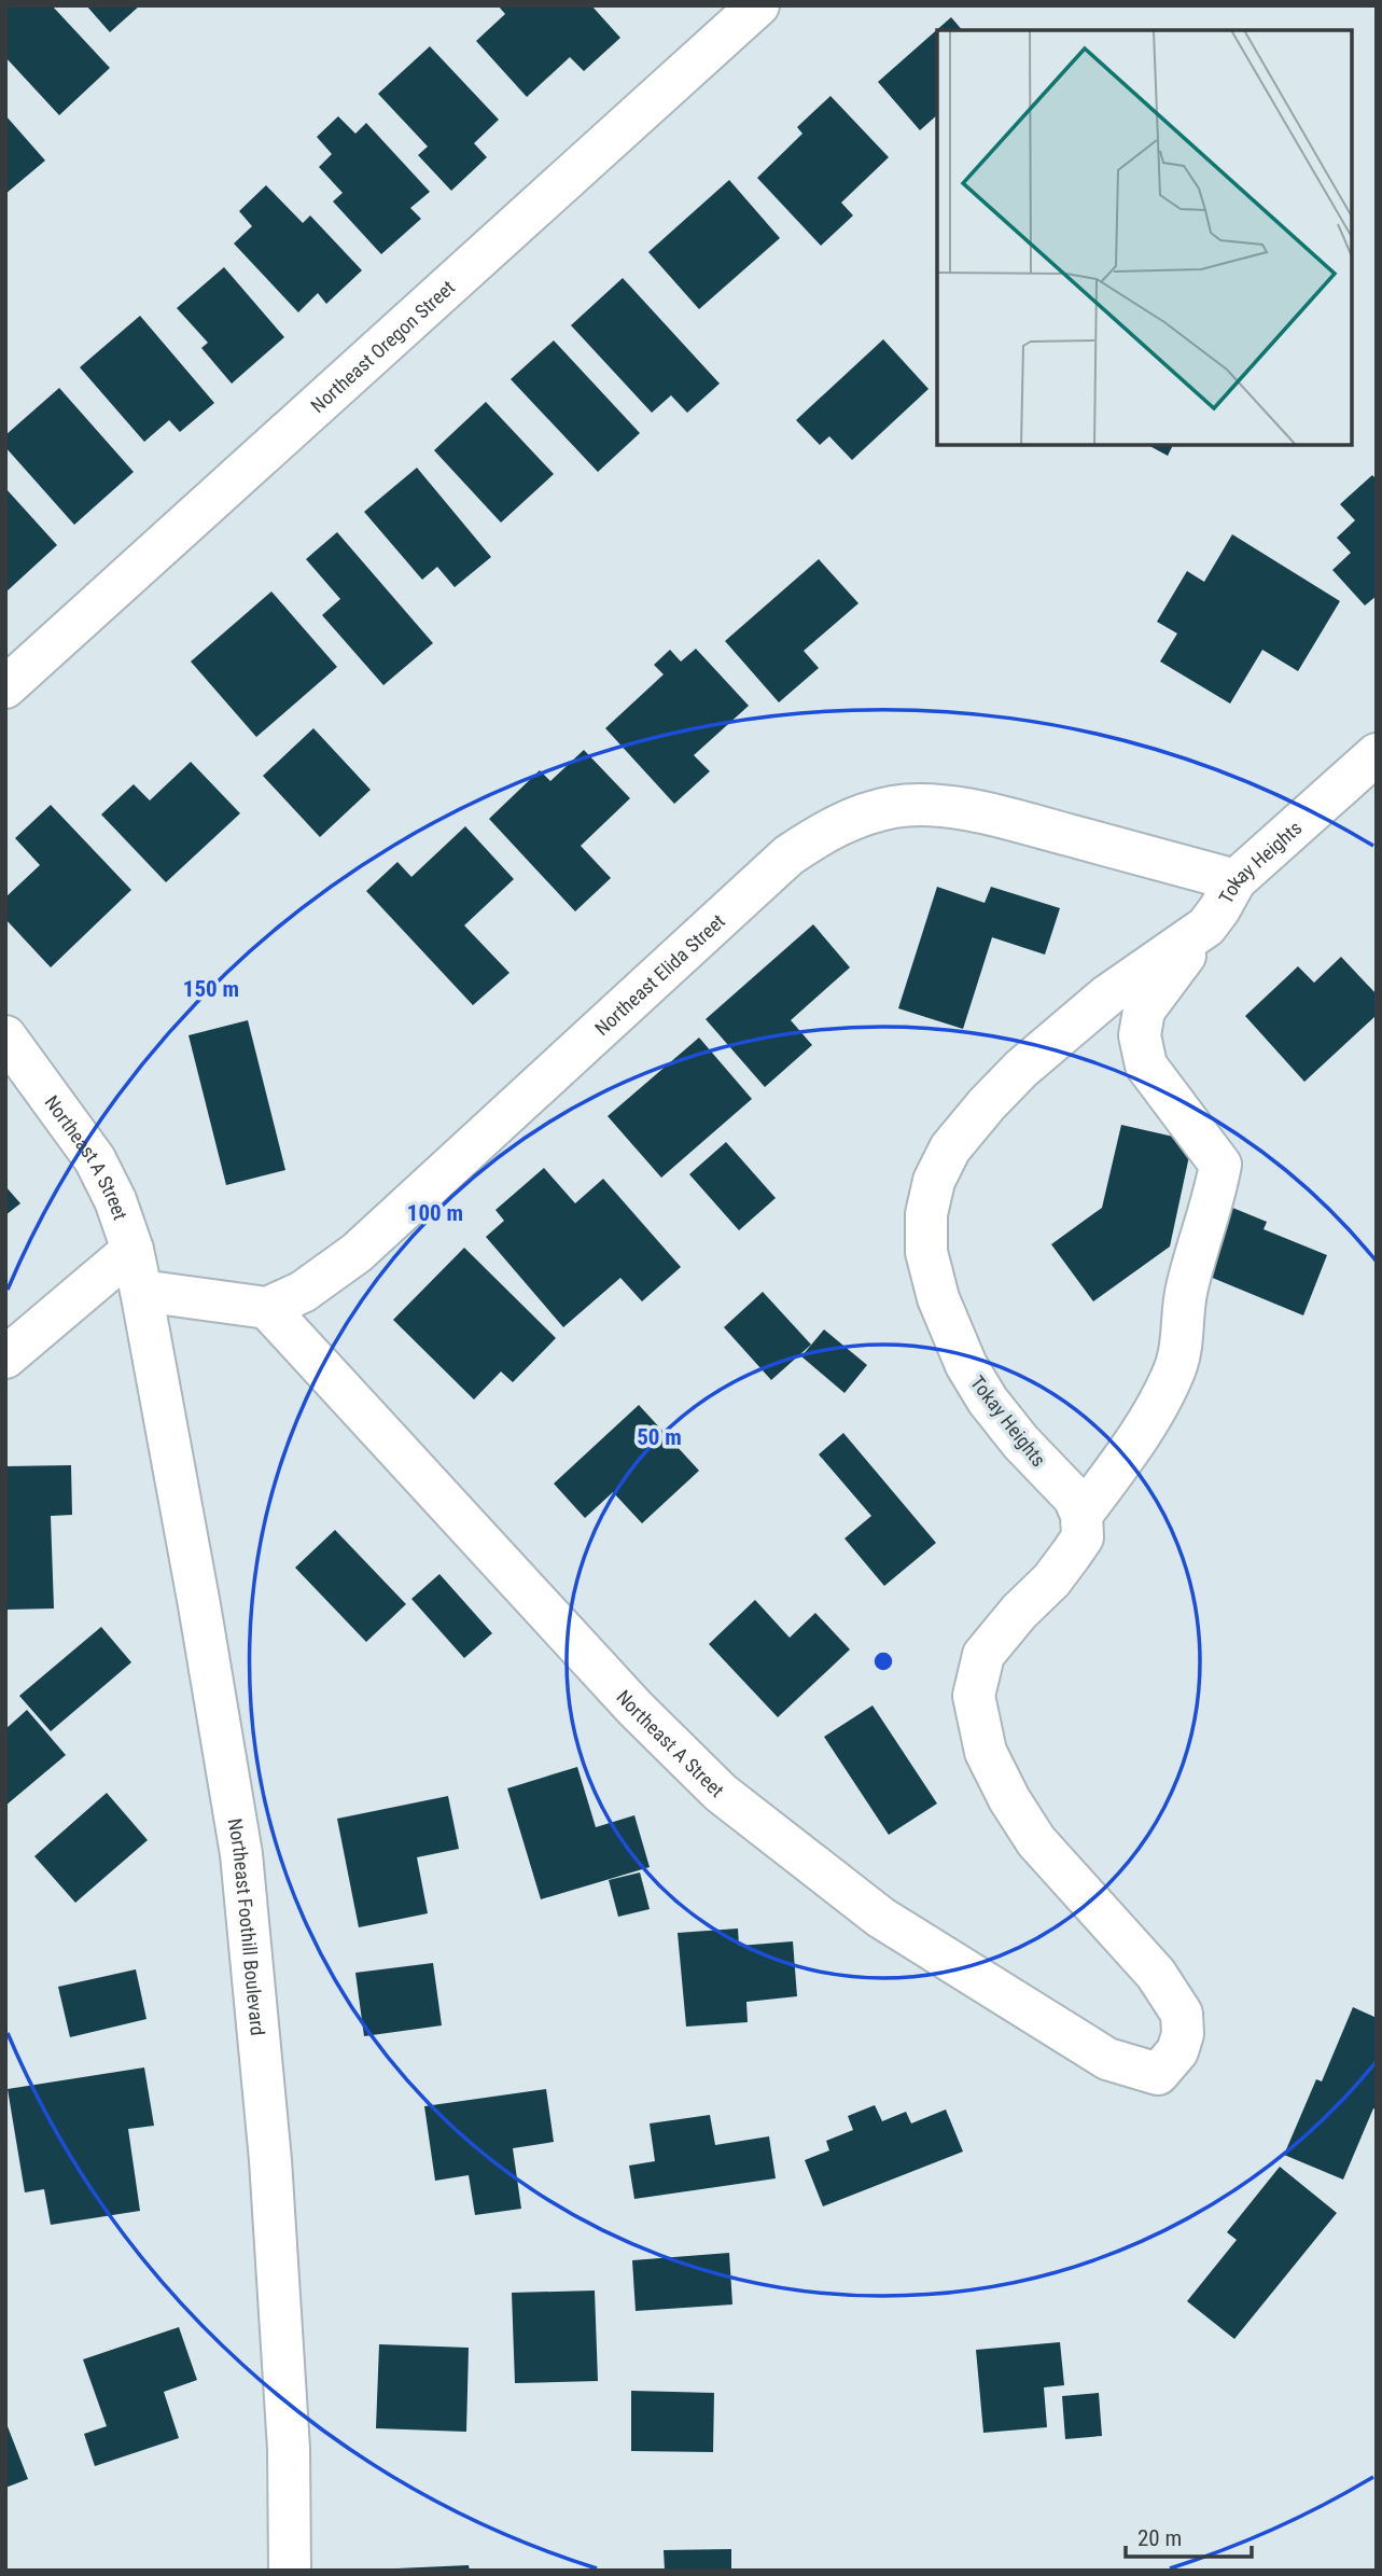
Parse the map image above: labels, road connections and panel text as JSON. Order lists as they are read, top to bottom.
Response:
{
  "streets": {
    "street": [
      "Northeast Oregon Street",
      "Tokay Heights",
      "Northeast Elida Street",
      "Northeast A Street",
      "Northeast Foothill Boulevard"
    ]
  },
  "crossings": [
    ["Tokay Heights", "Northeast Elida Street"],
    ["Tokay Heights", "Northeast A Street"],
    ["Northeast Elida Street", "Northeast A Street"],
    ["Northeast A Street", "Northeast Foothill Boulevard"]
  ],
  "scale_bar": "20 m",
  "rings": ["150 m", "100 m", "50 m"]
}
